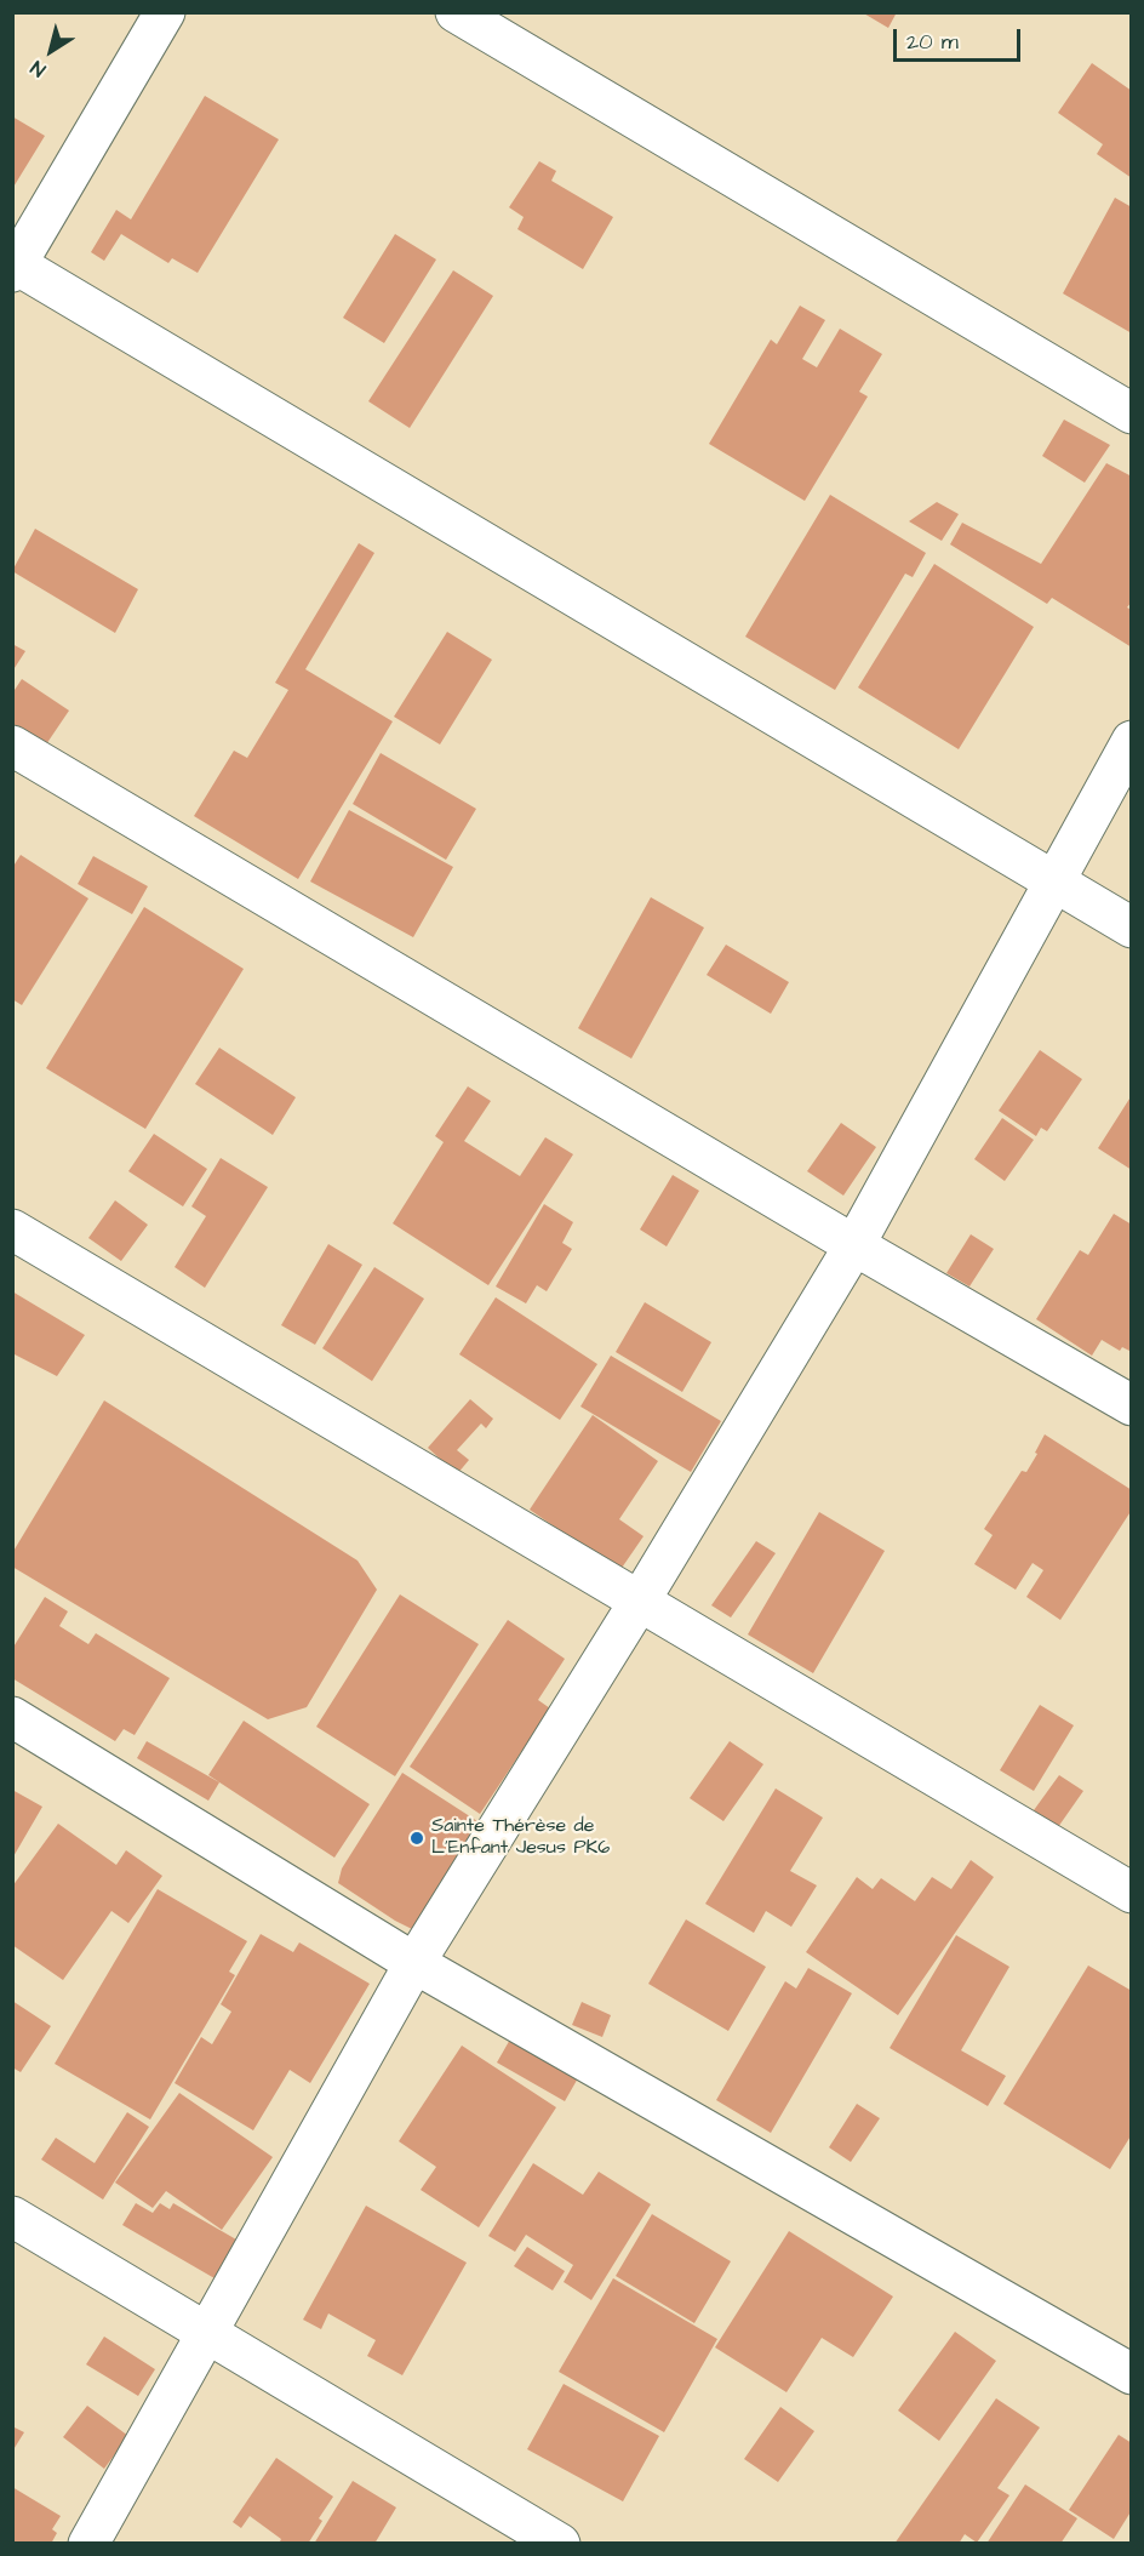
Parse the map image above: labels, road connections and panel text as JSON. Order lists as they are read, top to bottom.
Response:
{
  "places": ["Sainte Thérèse de L'Enfant Jesus PK6"],
  "scale_bar": "20 m",
  "north": "bottom left"
}
